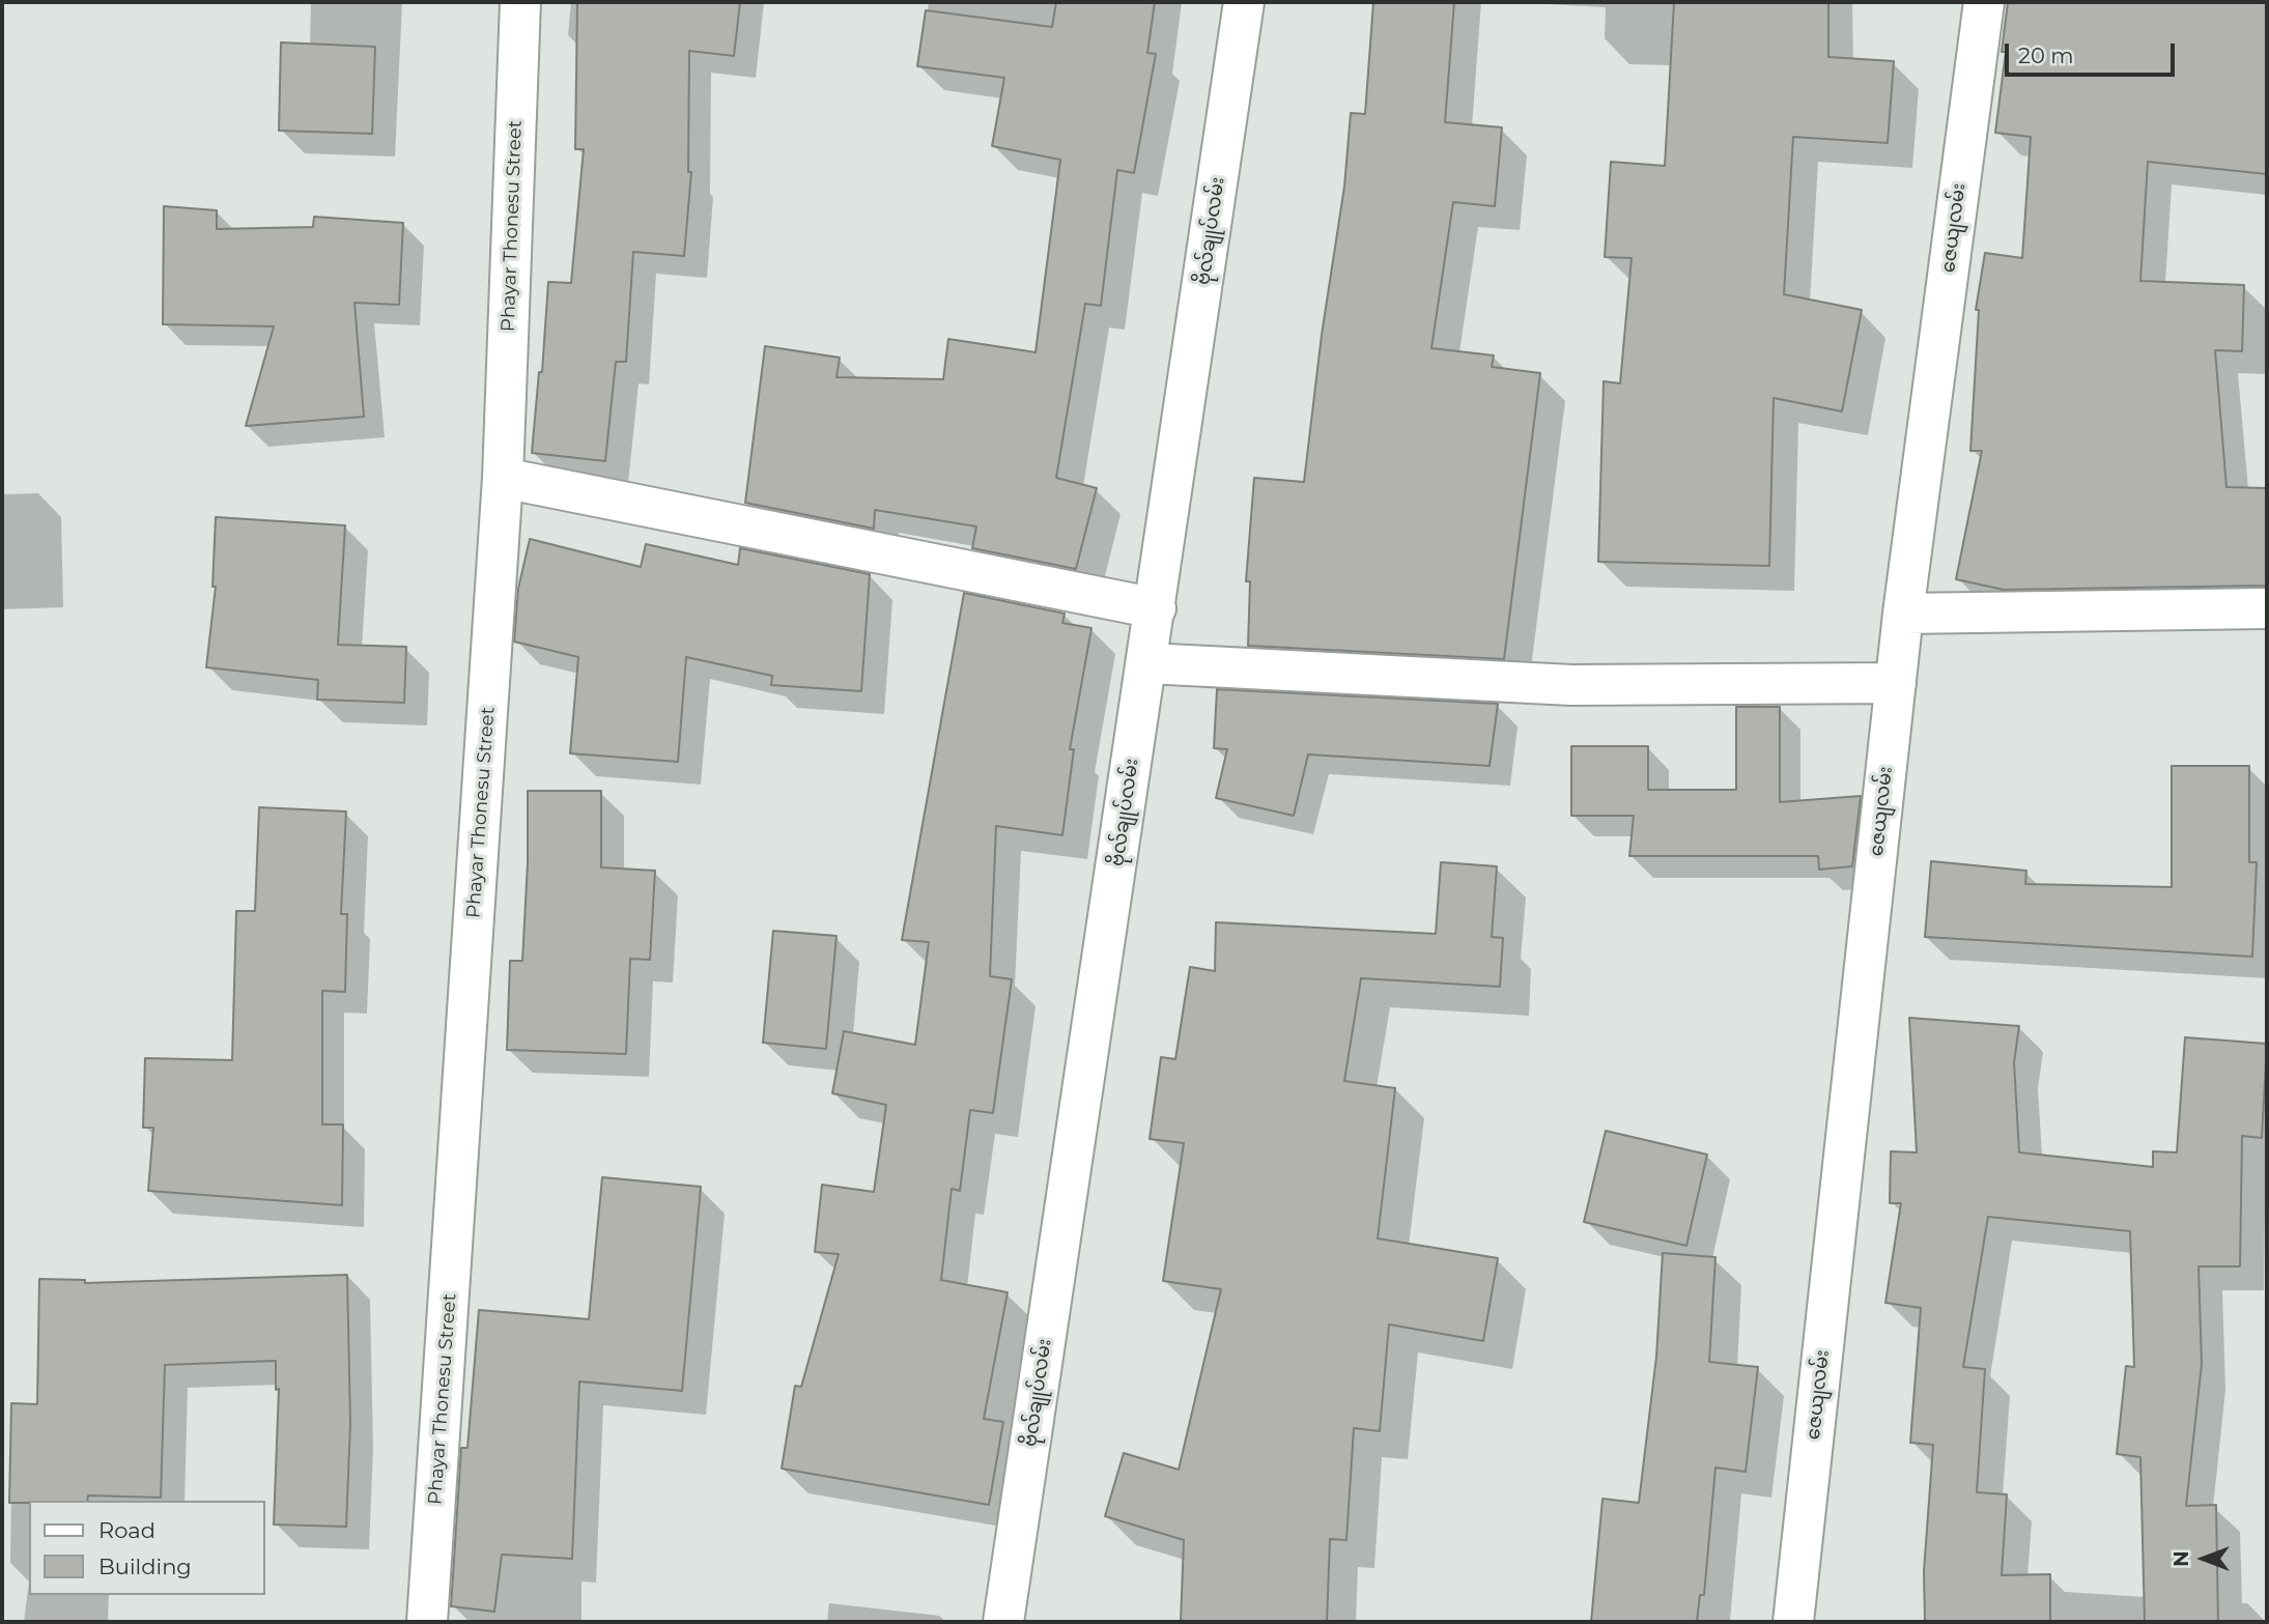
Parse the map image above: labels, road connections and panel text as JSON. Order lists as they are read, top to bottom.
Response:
{
  "streets": {
    "street": ["Phayar Thonesu Street", "ဇေယျလမ်း", "ဗိုလ်ချုပ်လမ်း"]
  },
  "legend": ["Road", "Building"],
  "scale_bar": "20 m",
  "north": "left"
}
